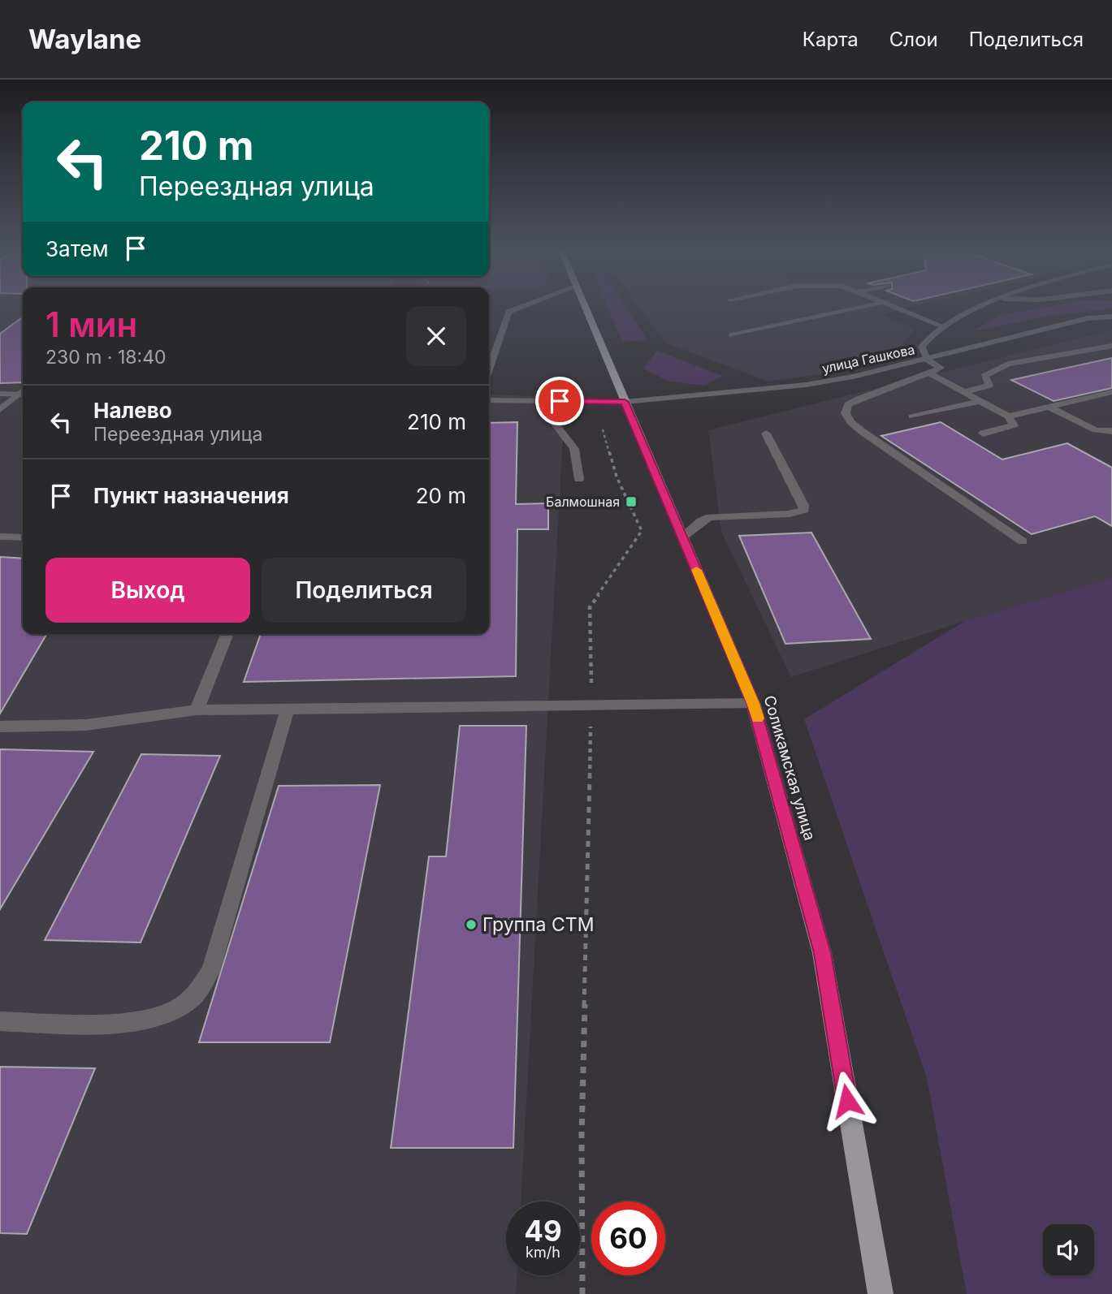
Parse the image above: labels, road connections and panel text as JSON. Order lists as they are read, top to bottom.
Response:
{
  "streets": {
    "main road": ["Соликамская улица"],
    "street": ["улица Гашкова"]
  },
  "crossings": [
    ["улица Гашкова", "Соликамская улица"]
  ],
  "places": {
    "transit": ["Балмошная"],
    "other": ["Группа СТМ"]
  },
  "page": {
    "header": "Waylane",
    "nav": ["Карта", "Слои", "Поделиться"],
    "turn": ["210 m", "Переездная улица"],
    "then": "Затем",
    "heading": ["1 мин", "230 m · 18:40"],
    "list": [
      {
        "name": "Налево",
        "note": "Переездная улица",
        "value": "210 m"
      },
      {
        "name": "Пункт назначения",
        "value": "20 m"
      }
    ],
    "buttons": ["Выход", "Поделиться"],
    "speed": "49 km/h",
    "limit": "60"
  }
}
